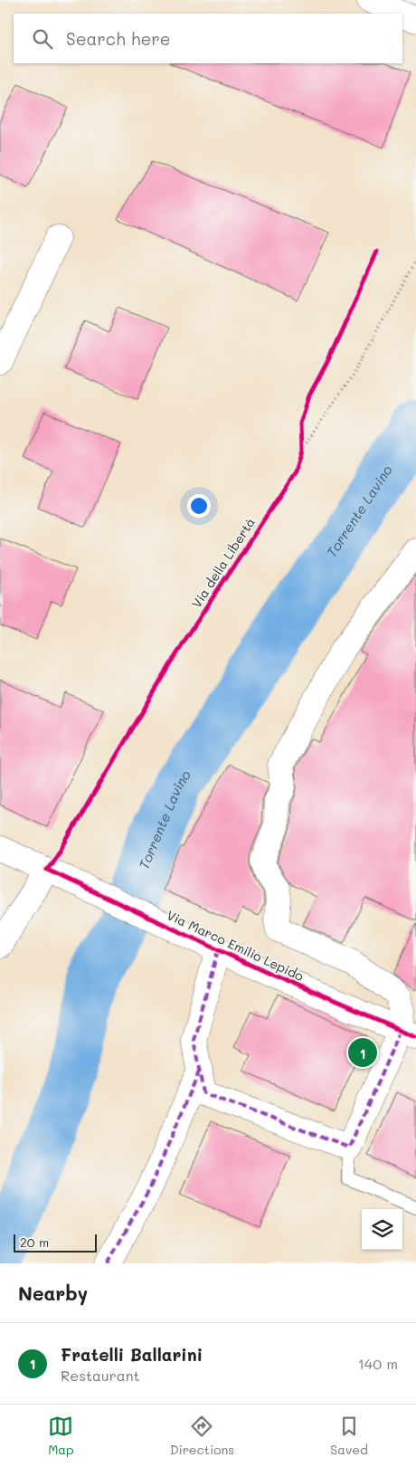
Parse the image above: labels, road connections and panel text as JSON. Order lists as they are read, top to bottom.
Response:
{
  "streets": {
    "street": ["Via Marco Emilio Lepido"],
    "cycle path": ["Via della Libertà"]
  },
  "water": ["Torrente Lavino"],
  "scale_bar": "20 m",
  "page": {
    "search": "Search here",
    "pins": "1",
    "scale": "20 m",
    "heading": "Nearby",
    "list": [
      {
        "mark": "1",
        "name": "Fratelli Ballarini",
        "note": "Restaurant",
        "value": "140 m"
      }
    ],
    "nav": ["Map", "Directions", "Saved"]
  }
}
